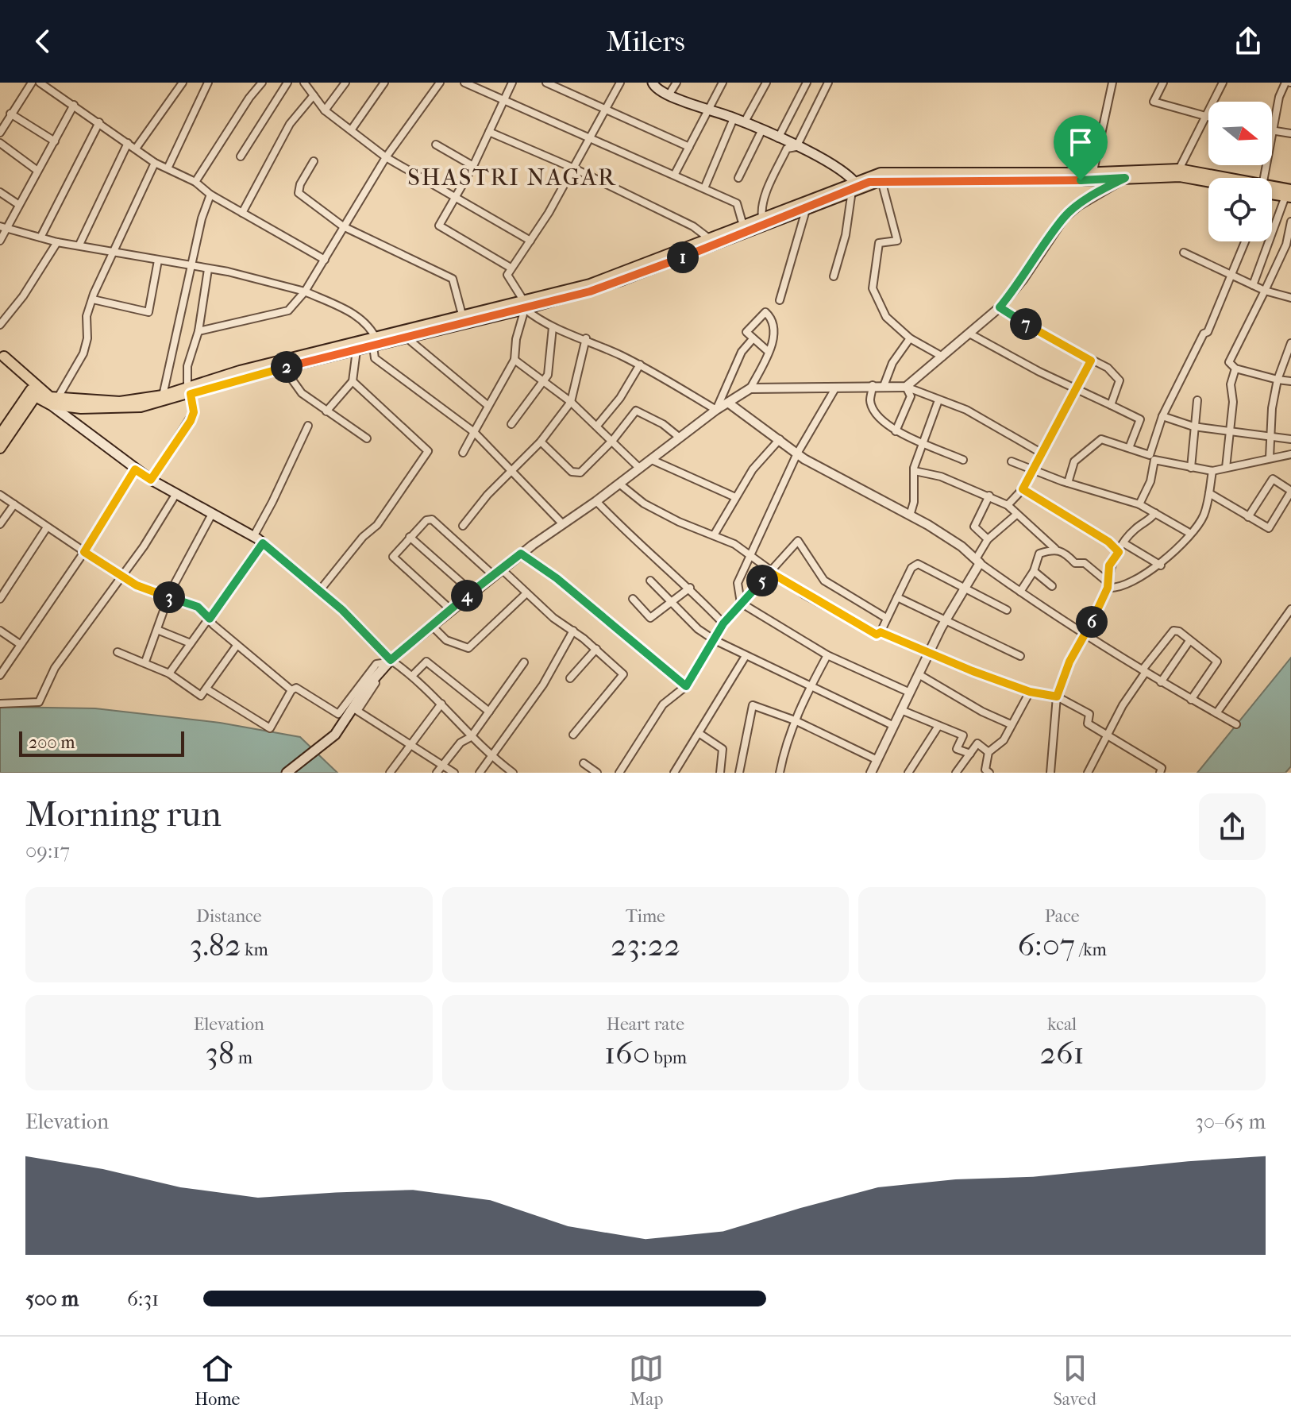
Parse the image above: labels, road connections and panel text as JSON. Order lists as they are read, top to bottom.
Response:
{
  "districts": ["SHASTRI NAGAR"],
  "scale_bar": "200 m",
  "north": "right",
  "page": {
    "header": "Milers",
    "pins": [
      "1",
      "7",
      "2",
      "5",
      "4",
      "3",
      "6"
    ],
    "scale": "200 m",
    "heading": ["Morning run", "09:17"],
    "stats": [
      ["Distance", "3.82 km"],
      ["Time", "23:22"],
      ["Pace", "6:07 /km"],
      ["Elevation", "38 m"],
      ["Heart rate", "160 bpm"],
      ["kcal", "261"]
    ],
    "chart": ["Elevation", "30–65 m"],
    "list": [
      {
        "name": "500 m",
        "note": "6:31"
      }
    ],
    "tabs": ["Home", "Map", "Saved"]
  }
}
